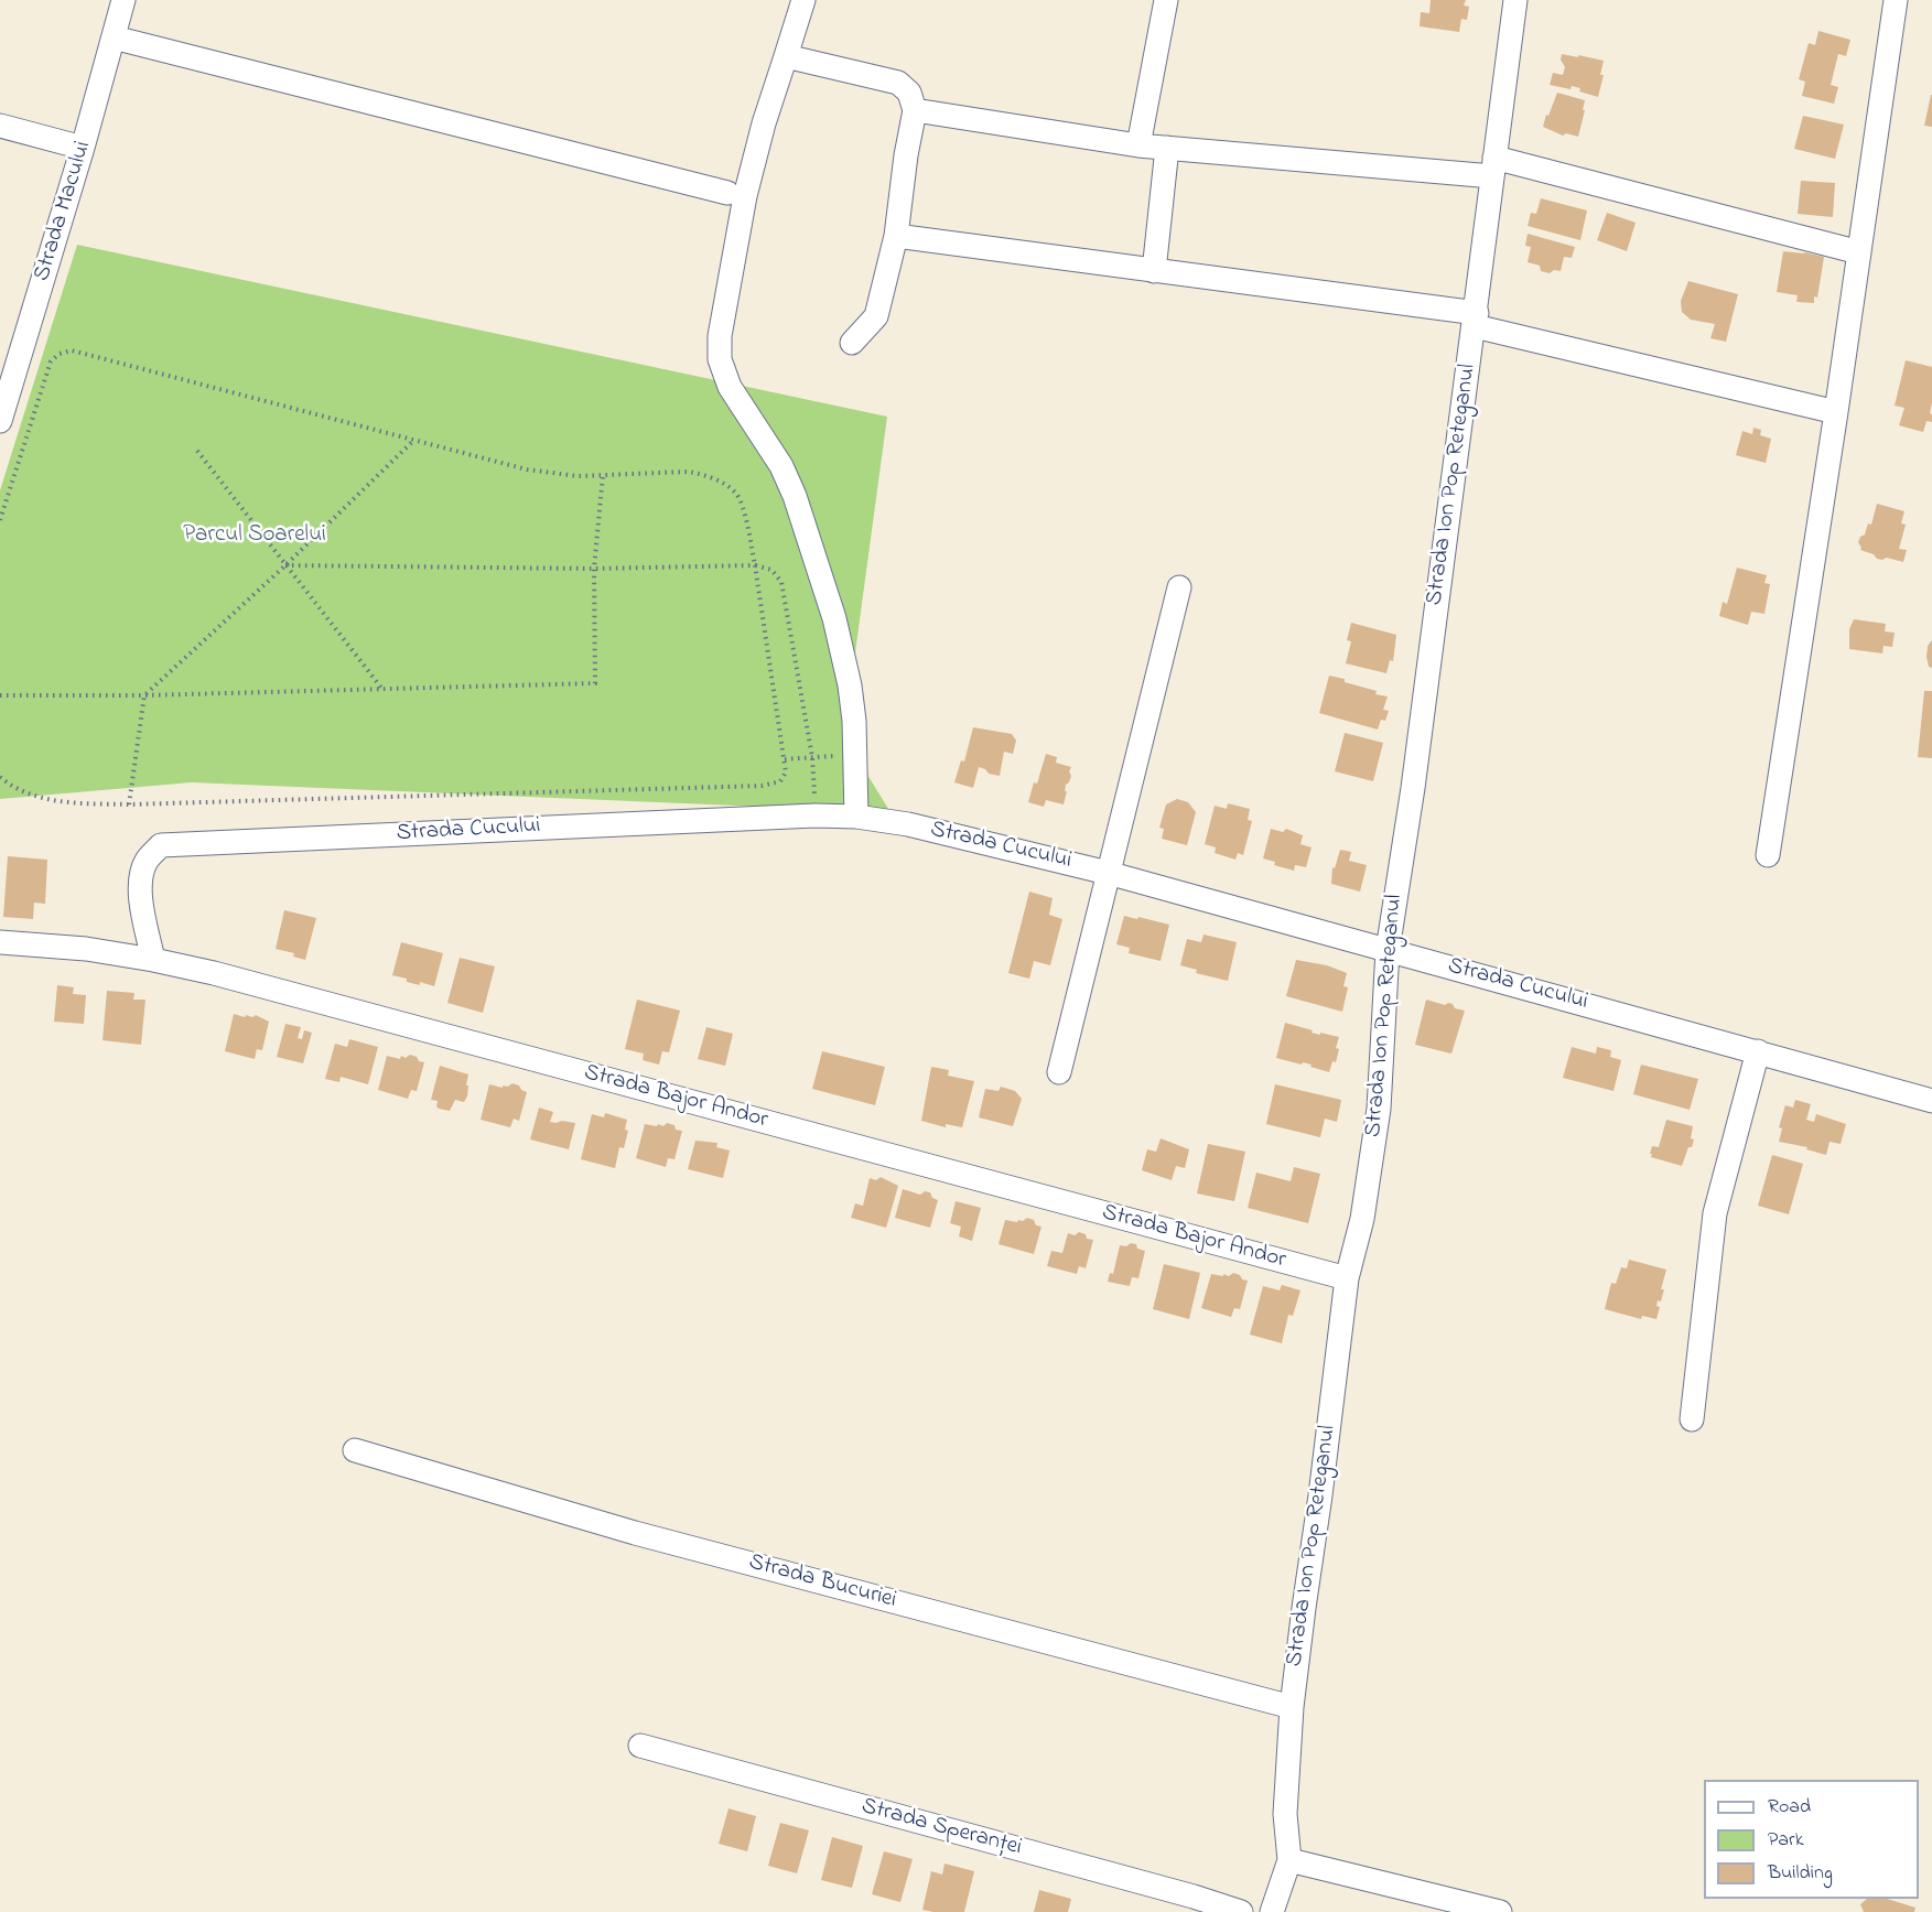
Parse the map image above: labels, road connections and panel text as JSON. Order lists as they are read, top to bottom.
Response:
{
  "streets": {
    "street": [
      "Strada Macului",
      "Strada Ion Pop Reteganul",
      "Strada Cucului",
      "Strada Bajor Andor",
      "Strada Bucuriei",
      "Strada Speranței"
    ]
  },
  "crossings": [
    ["Strada Ion Pop Reteganul", "Strada Cucului"],
    ["Strada Ion Pop Reteganul", "Strada Bajor Andor"],
    ["Strada Ion Pop Reteganul", "Strada Bucuriei"],
    ["Strada Cucului", "Strada Bajor Andor"]
  ],
  "parks": ["Parcul Soarelui"],
  "legend": ["Road", "Park", "Building"]
}
